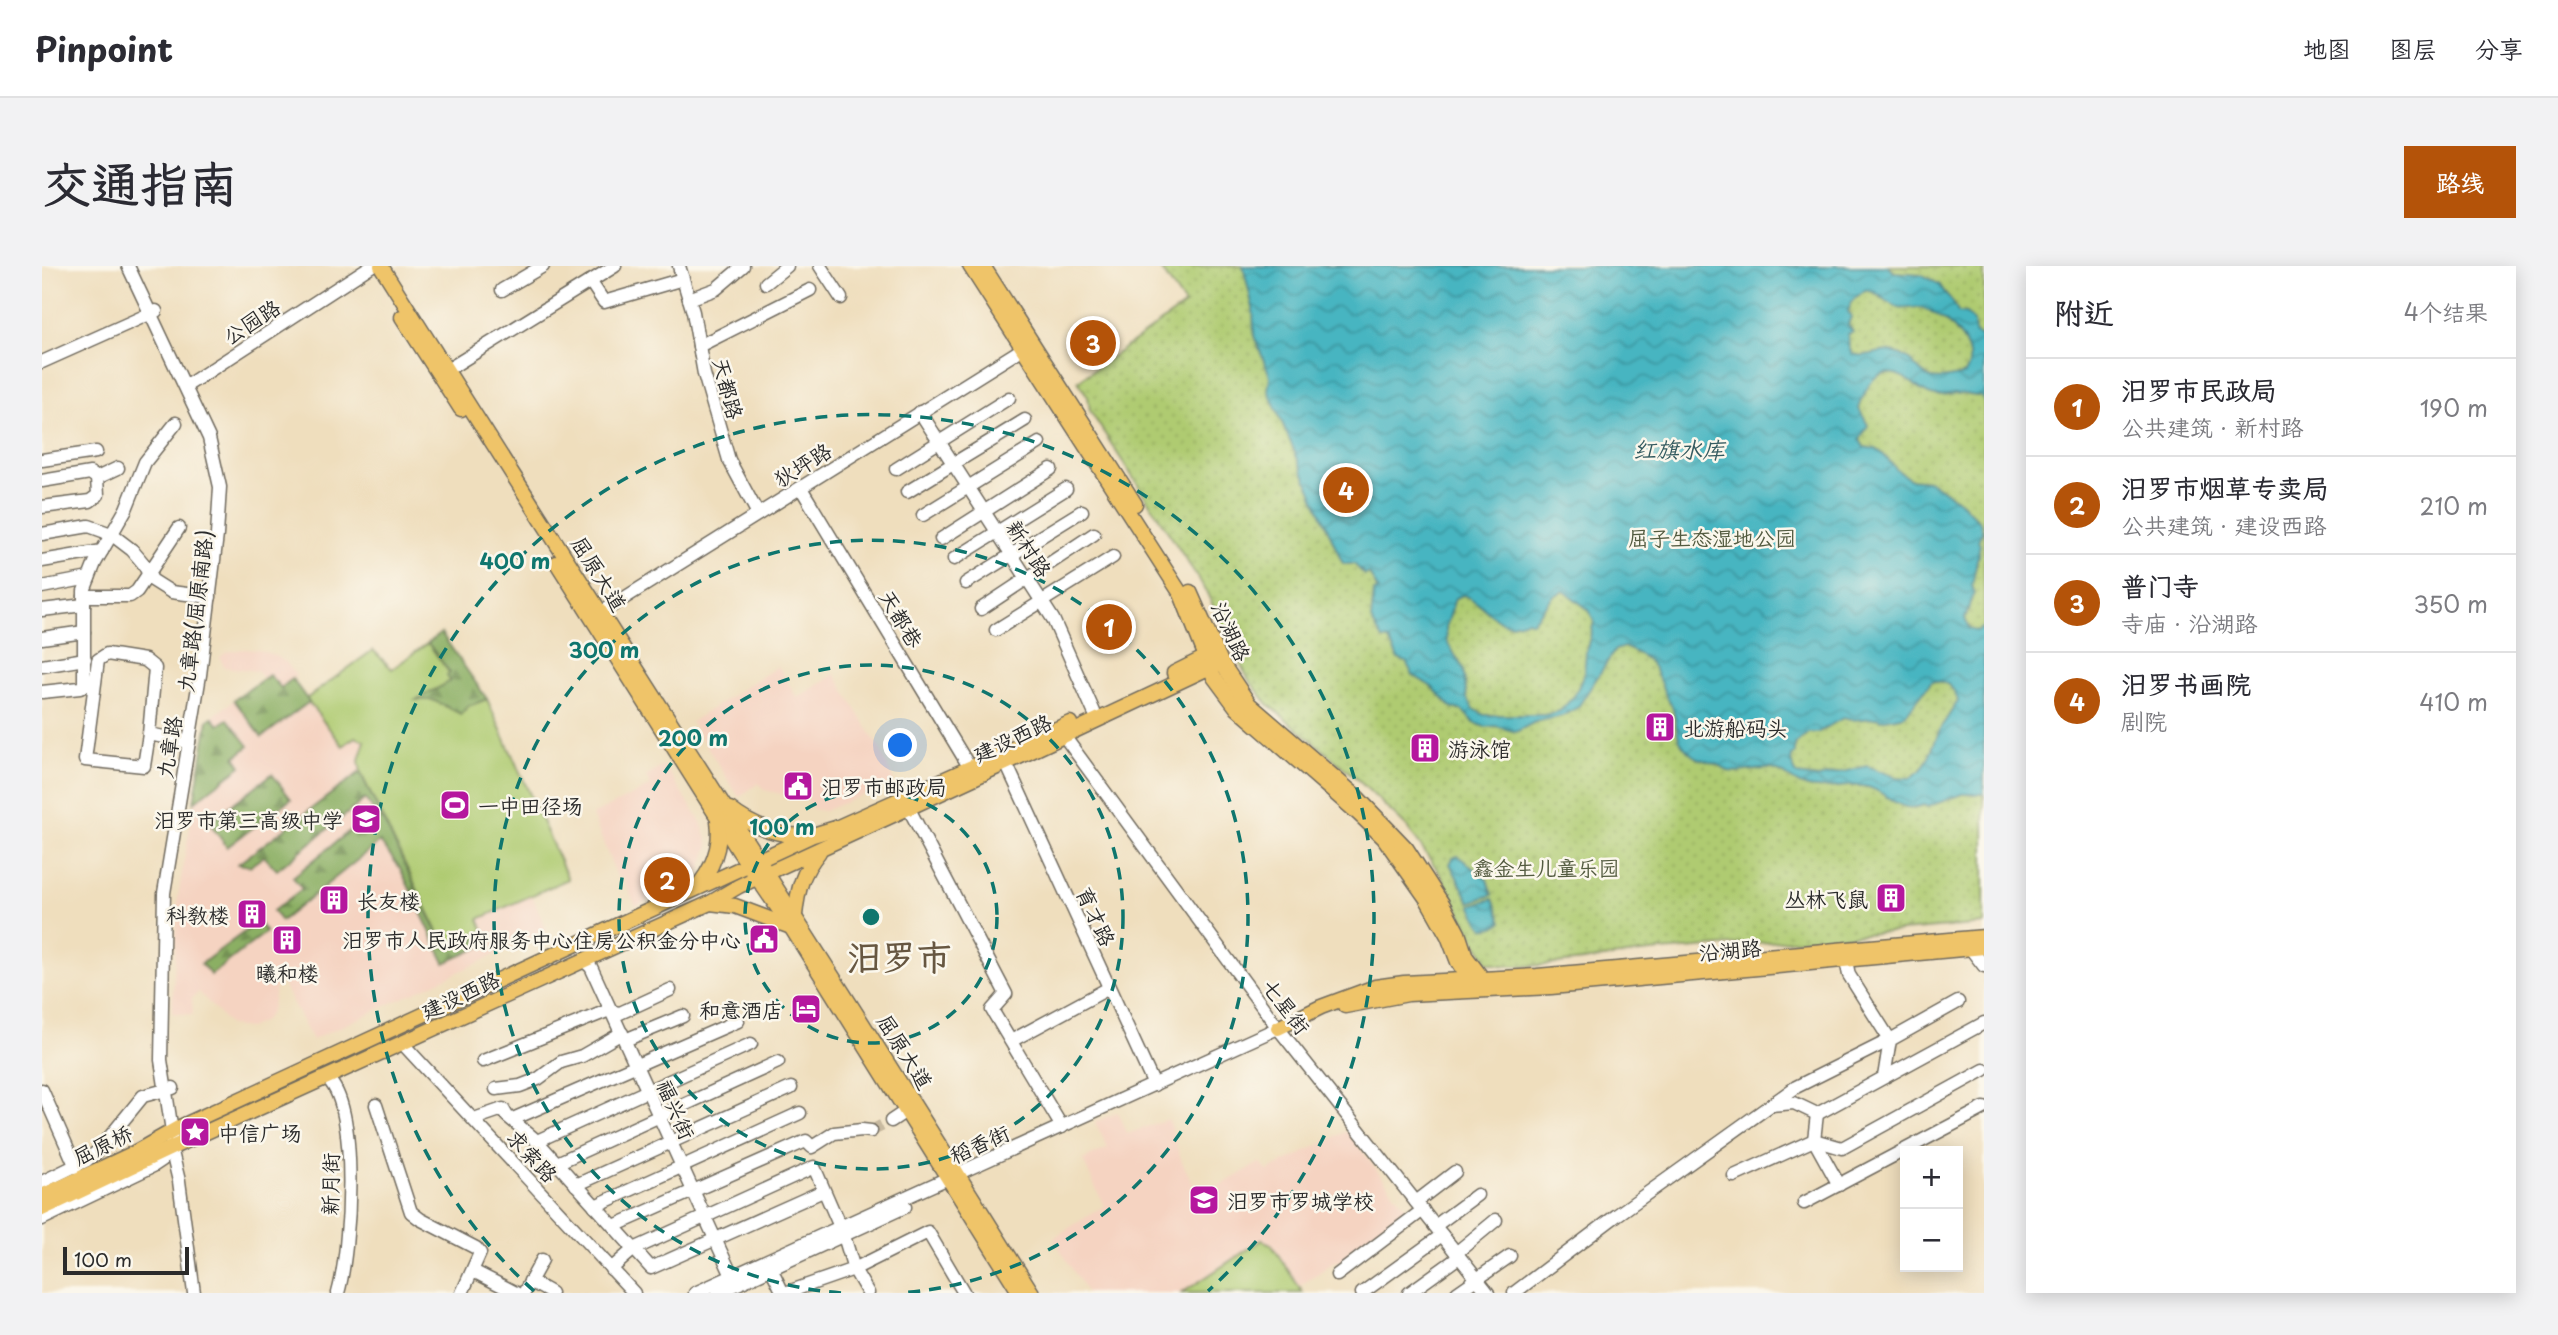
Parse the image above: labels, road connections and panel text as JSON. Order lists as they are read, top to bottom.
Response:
{
  "streets": {
    "main road": [
      "屈原大道",
      "沿湖路",
      "建设西路",
      "屈原桥"
    ],
    "street": [
      "公园路",
      "天都路",
      "狄坪路",
      "新村路",
      "九章路(屈原南路)",
      "天都巷",
      "九章路",
      "育才路",
      "七星街",
      "福兴街",
      "稻香街",
      "求索路",
      "新月街"
    ]
  },
  "crossings": [
    ["公园路", "屈原大道"],
    ["公园路", "九章路(屈原南路)"],
    ["公园路", "九章路"],
    ["天都路", "狄坪路"],
    ["狄坪路", "新村路"],
    ["狄坪路", "屈原大道"],
    ["狄坪路", "天都巷"],
    ["狄坪路", "沿湖路"],
    ["新村路", "建设西路"],
    ["屈原大道", "建设西路"],
    ["屈原大道", "稻香街"],
    ["九章路(屈原南路)", "建设西路"],
    ["九章路(屈原南路)", "九章路"],
    ["九章路(屈原南路)", "屈原桥"],
    ["天都巷", "建设西路"],
    ["沿湖路", "建设西路"],
    ["沿湖路", "七星街"],
    ["沿湖路", "稻香街"],
    ["建设西路", "育才路"],
    ["建设西路", "七星街"],
    ["建设西路", "福兴街"],
    ["建设西路", "屈原桥"],
    ["建设西路", "求索路"],
    ["建设西路", "新月街"],
    ["育才路", "稻香街"],
    ["七星街", "稻香街"],
    ["福兴街", "稻香街"]
  ],
  "districts": ["汨罗市"],
  "water": ["红旗水库"],
  "parks": ["屈子生态湿地公园", "鑫金生儿童乐园"],
  "places": {
    "building": [
      "北游船码头",
      "游泳馆",
      "丛林飞鼠",
      "长友楼",
      "科教楼",
      "曦和楼"
    ],
    "public building": ["汨罗市邮政局", "汨罗市人民政府服务中心住房公积金分中心"],
    "sports": ["一中田径场"],
    "school or university": ["汨罗市第三高级中学", "汨罗市罗城学校"],
    "hotel": ["和意酒店"],
    "place": ["中信广场"]
  },
  "scale_bar": "100 m",
  "page": {
    "header": "Pinpoint",
    "nav": ["地图", "图层", "分享"],
    "title": "交通指南",
    "buttons": "路线",
    "heading": ["附近", "4个结果"],
    "pins": [
      "3",
      "4",
      "1",
      "2"
    ],
    "list": [
      {
        "mark": "1",
        "name": "汨罗市民政局",
        "note": "公共建筑 · 新村路",
        "value": "190 m"
      },
      {
        "mark": "2",
        "name": "汨罗市烟草专卖局",
        "note": "公共建筑 · 建设西路",
        "value": "210 m"
      },
      {
        "mark": "3",
        "name": "普门寺",
        "note": "寺庙 · 沿湖路",
        "value": "350 m"
      },
      {
        "mark": "4",
        "name": "汨罗书画院",
        "note": "剧院",
        "value": "410 m"
      }
    ],
    "map_buttons": ["+", "−"],
    "scale": "100 m"
  },
  "rings": [
    "400 m",
    "300 m",
    "200 m",
    "100 m"
  ]
}
